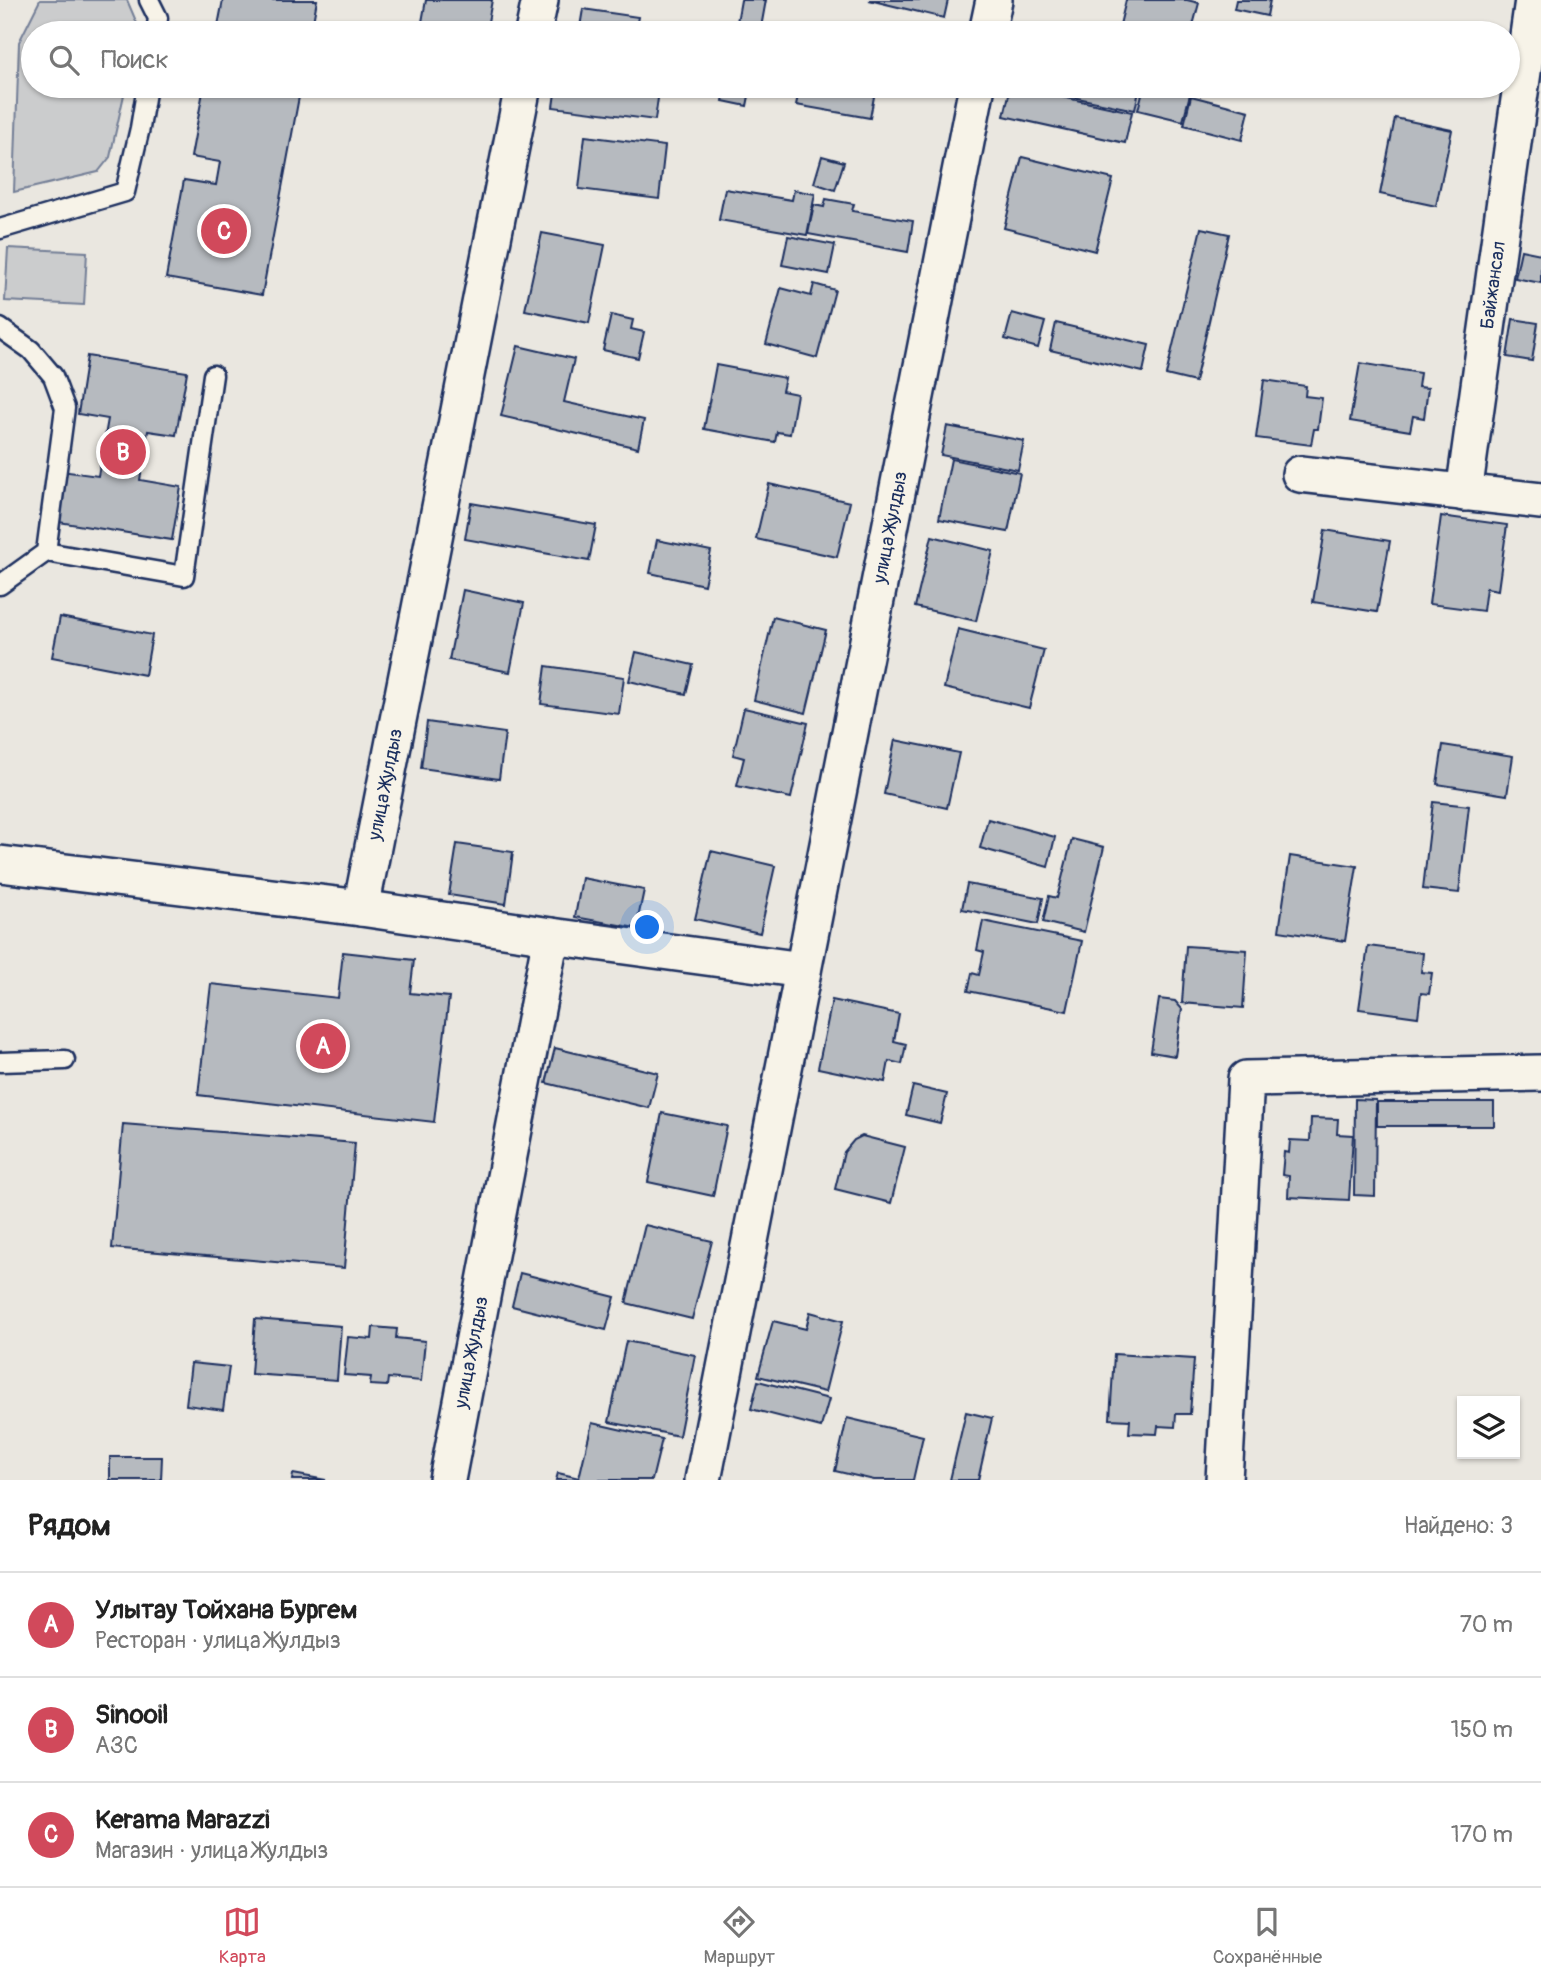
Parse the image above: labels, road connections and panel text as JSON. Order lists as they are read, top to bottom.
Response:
{
  "streets": {
    "street": ["Байжансал", "улица Жулдыз"]
  },
  "page": {
    "search": "Поиск",
    "pins": ["C", "B", "A"],
    "heading": ["Рядом", "Найдено: 3"],
    "list": [
      {
        "mark": "A",
        "name": "Улытау Тойхана Бургем",
        "note": "Ресторан · улица Жулдыз",
        "value": "70 m"
      },
      {
        "mark": "B",
        "name": "Sinooil",
        "note": "АЗС",
        "value": "150 m"
      },
      {
        "mark": "C",
        "name": "Kerama Marazzi",
        "note": "Магазин · улица Жулдыз",
        "value": "170 m"
      }
    ],
    "nav": ["Карта", "Маршрут", "Сохранённые"]
  }
}
